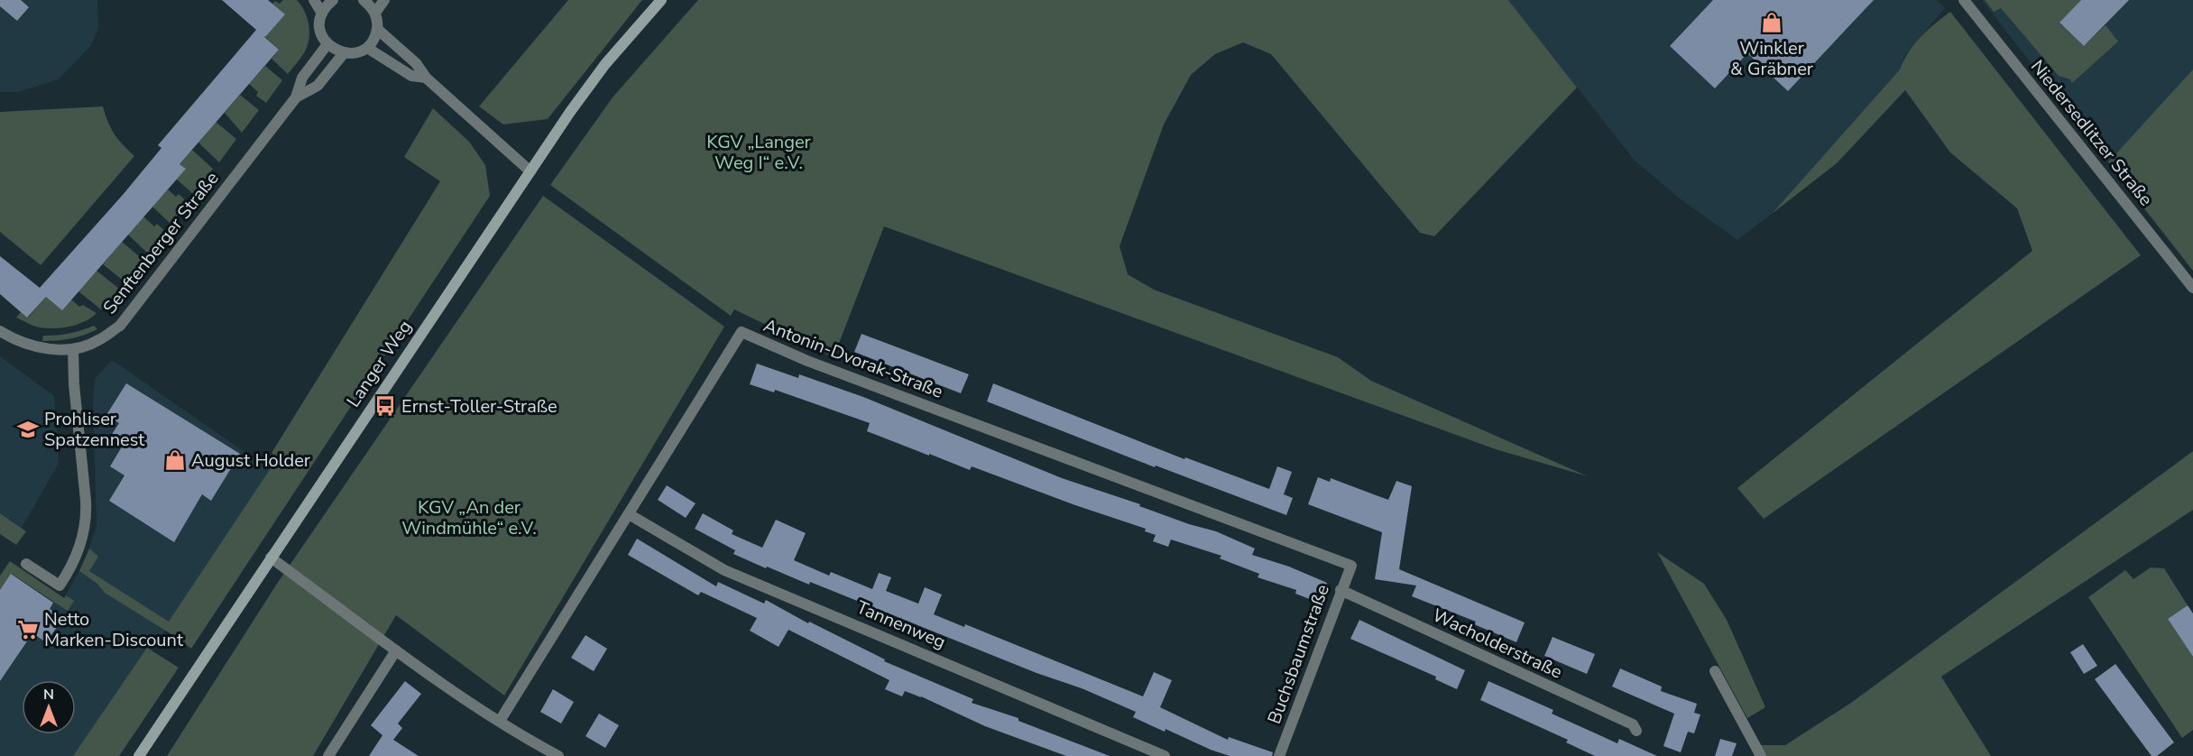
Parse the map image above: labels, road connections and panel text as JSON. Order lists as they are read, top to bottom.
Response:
{
  "streets": {
    "main road": ["Langer Weg"],
    "street": [
      "Niedersedlitzer Straße",
      "Senftenberger Straße",
      "Antonin-Dvorak-Straße",
      "Tannenweg",
      "Wacholderstraße",
      "Buchsbaumstraße"
    ]
  },
  "crossings": [
    ["Antonin-Dvorak-Straße", "Tannenweg"],
    ["Antonin-Dvorak-Straße", "Buchsbaumstraße"],
    ["Wacholderstraße", "Buchsbaumstraße"]
  ],
  "parks": ["KGV „Langer Weg I“ e.V.", "KGV „An der Windmühle“ e.V."],
  "places": {
    "shop": ["Winkler & Gräbner", "August Holder"],
    "bus stop": ["Ernst-Toller-Straße"],
    "school or university": ["Prohliser Spatzennest"],
    "supermarket": ["Netto Marken-Discount"]
  },
  "north": "top"
}
